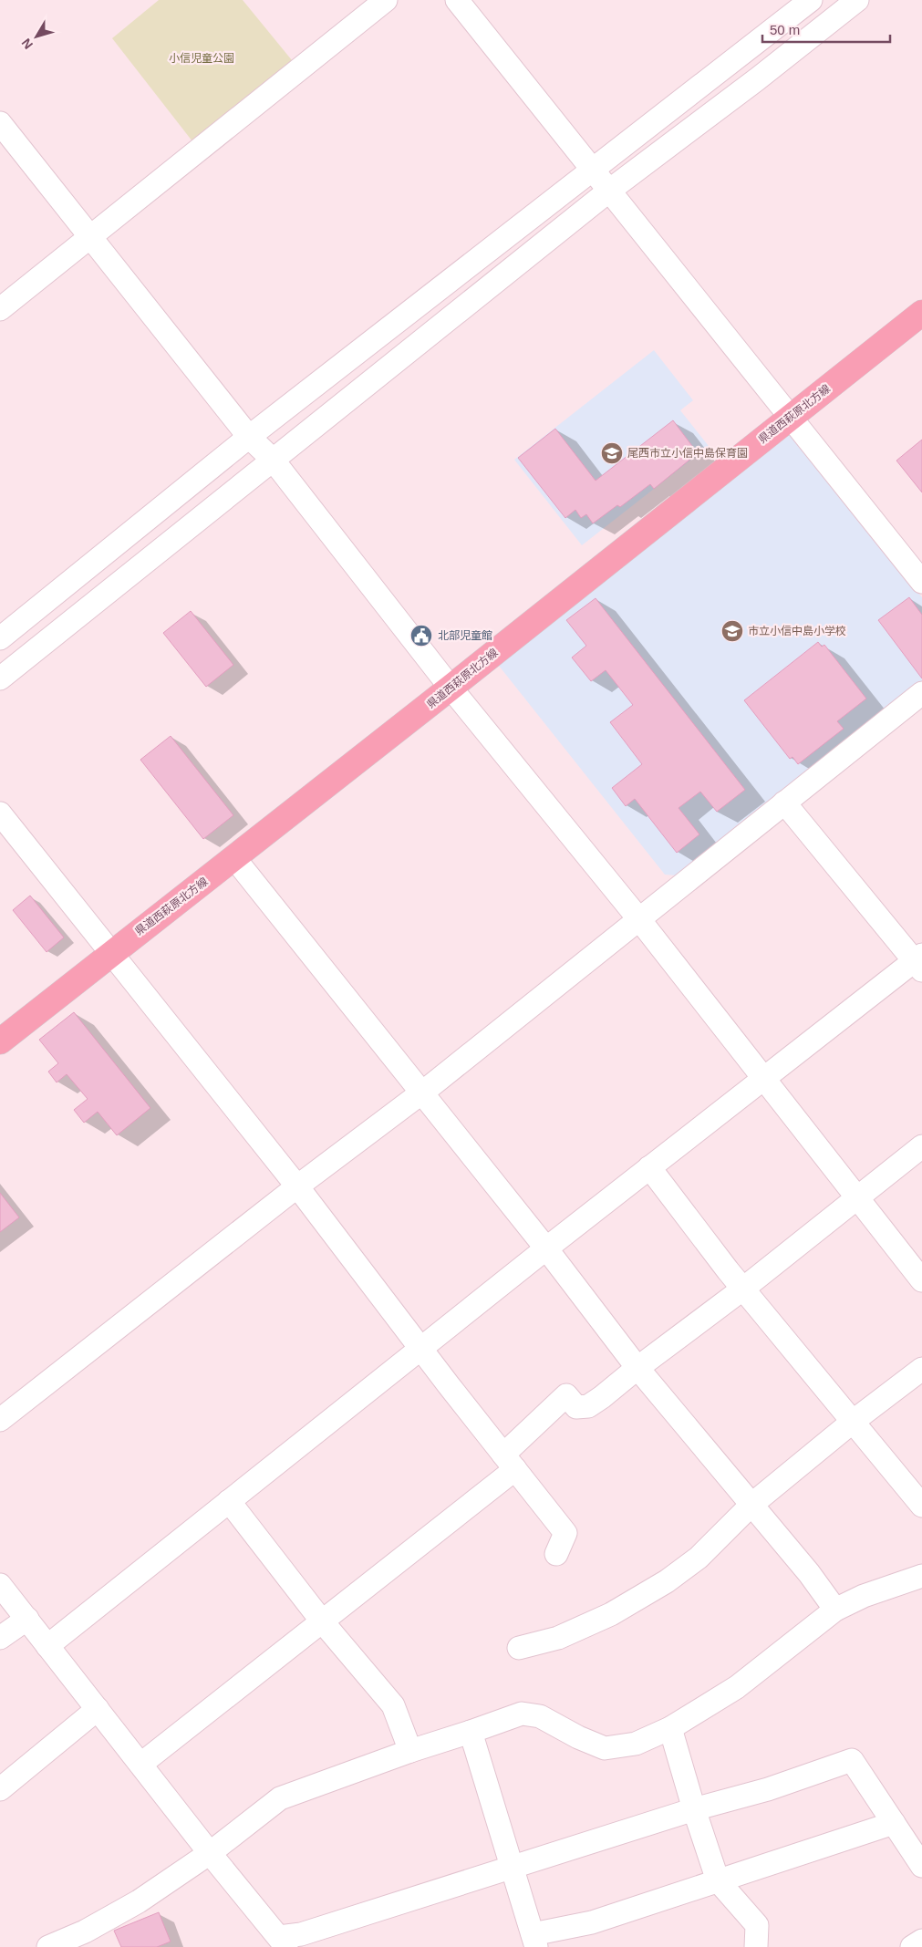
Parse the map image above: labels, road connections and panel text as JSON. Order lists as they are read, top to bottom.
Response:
{
  "streets": {
    "main road": ["県道西萩原北方線"]
  },
  "parks": ["小信児童公園"],
  "places": {
    "school or university": ["尾西市立小信中島保育園", "市立小信中島小学校"],
    "public building": ["北部児童館"]
  },
  "scale_bar": "50 m",
  "north": "bottom left"
}
